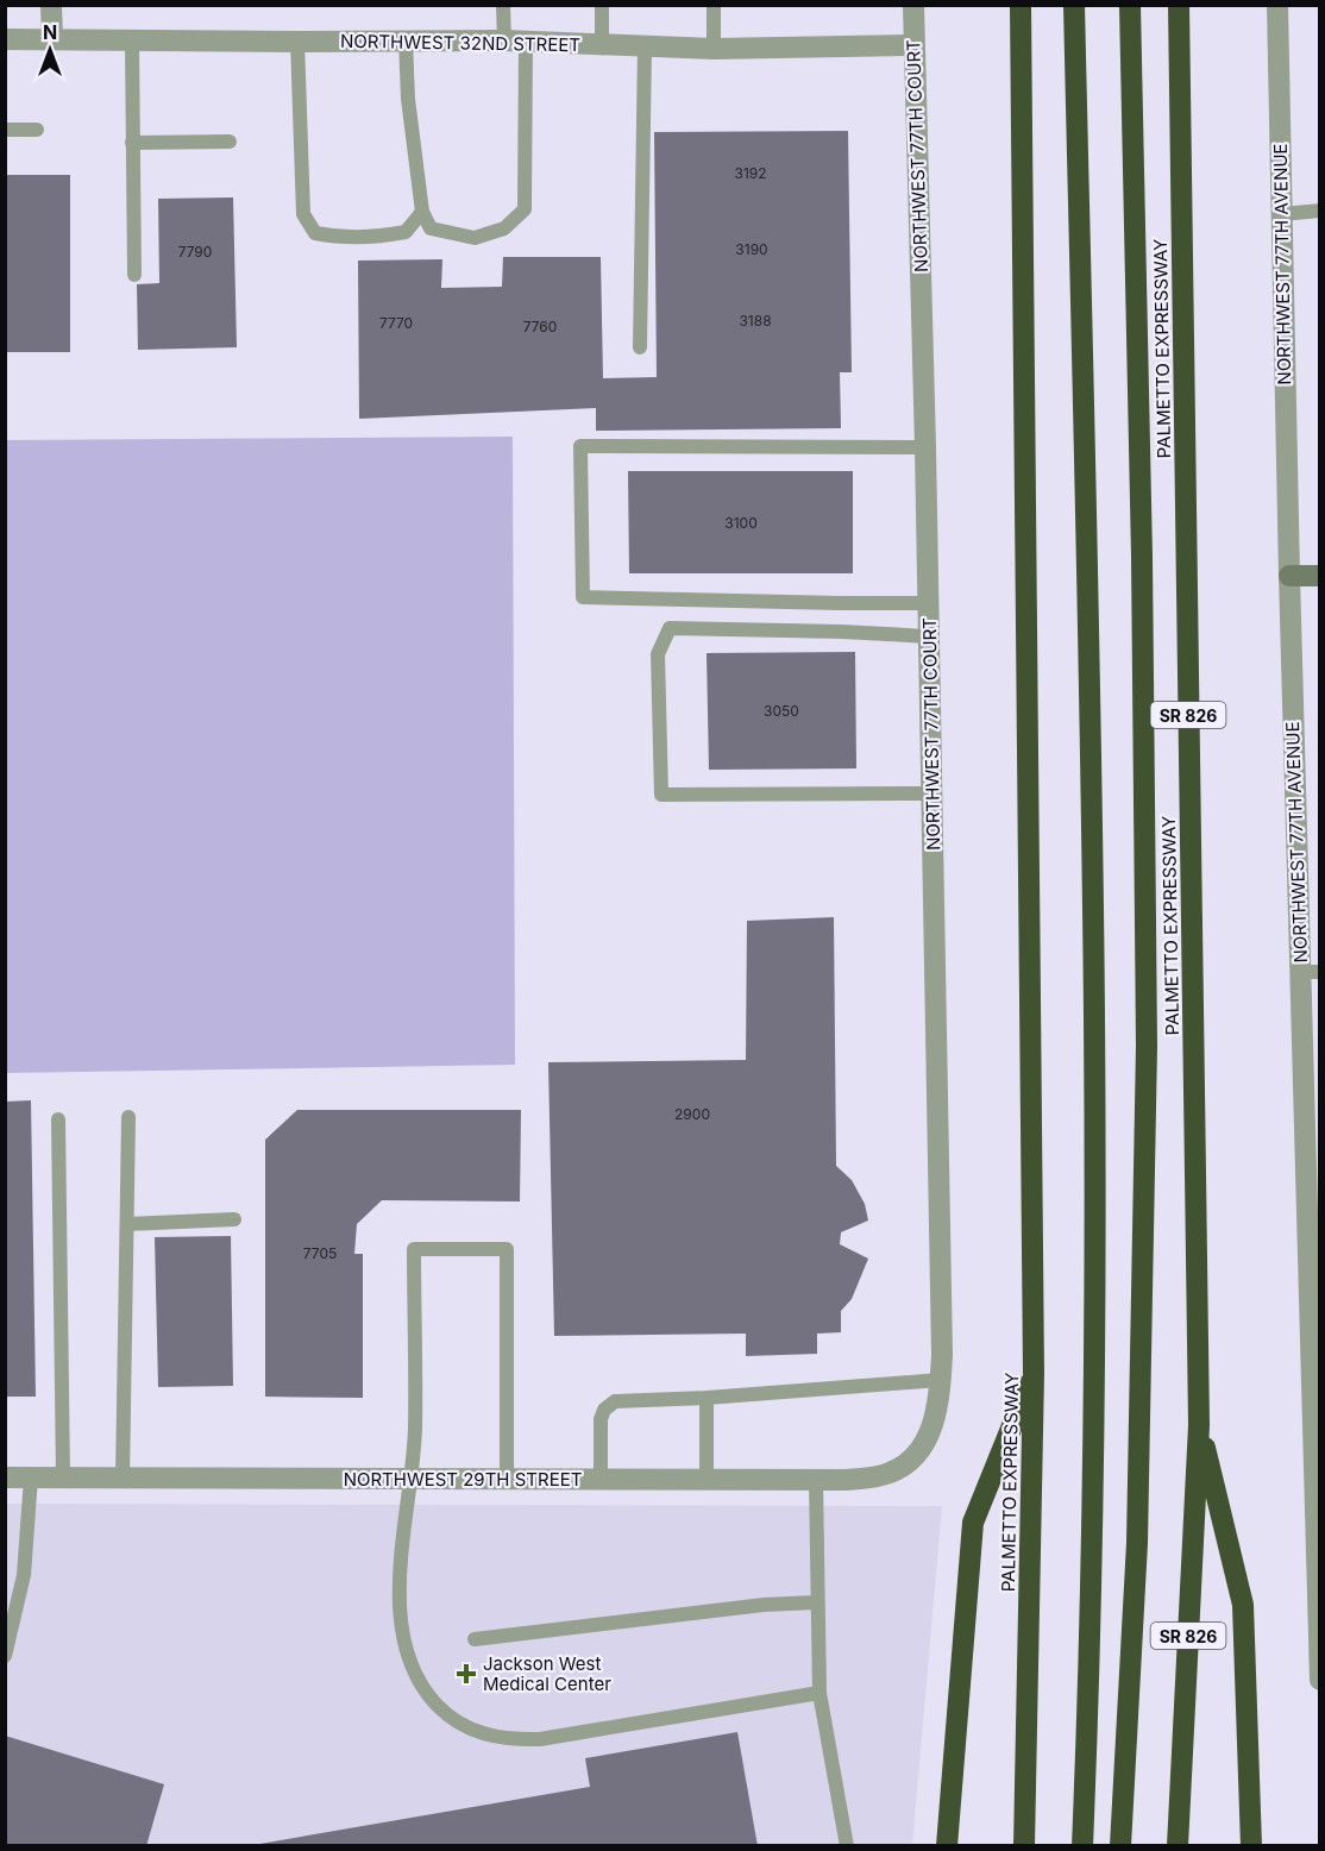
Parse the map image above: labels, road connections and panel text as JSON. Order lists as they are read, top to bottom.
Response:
{
  "streets": {
    "highway": ["PALMETTO EXPRESSWAY", "SR 826"],
    "street": [
      "NORTHWEST 32ND STREET",
      "NORTHWEST 77TH COURT",
      "NORTHWEST 77TH AVENUE",
      "NORTHWEST 29TH STREET"
    ]
  },
  "crossings": [
    ["NORTHWEST 32ND STREET", "NORTHWEST 77TH COURT"],
    ["NORTHWEST 77TH COURT", "NORTHWEST 29TH STREET"]
  ],
  "places": {
    "health": ["Jackson West Medical Center"]
  },
  "house_numbers": [
    "3192",
    "3190",
    "7790",
    "3188",
    "7770",
    "7760",
    "3100",
    "3050",
    "2900",
    "7705"
  ],
  "north": "top"
}
